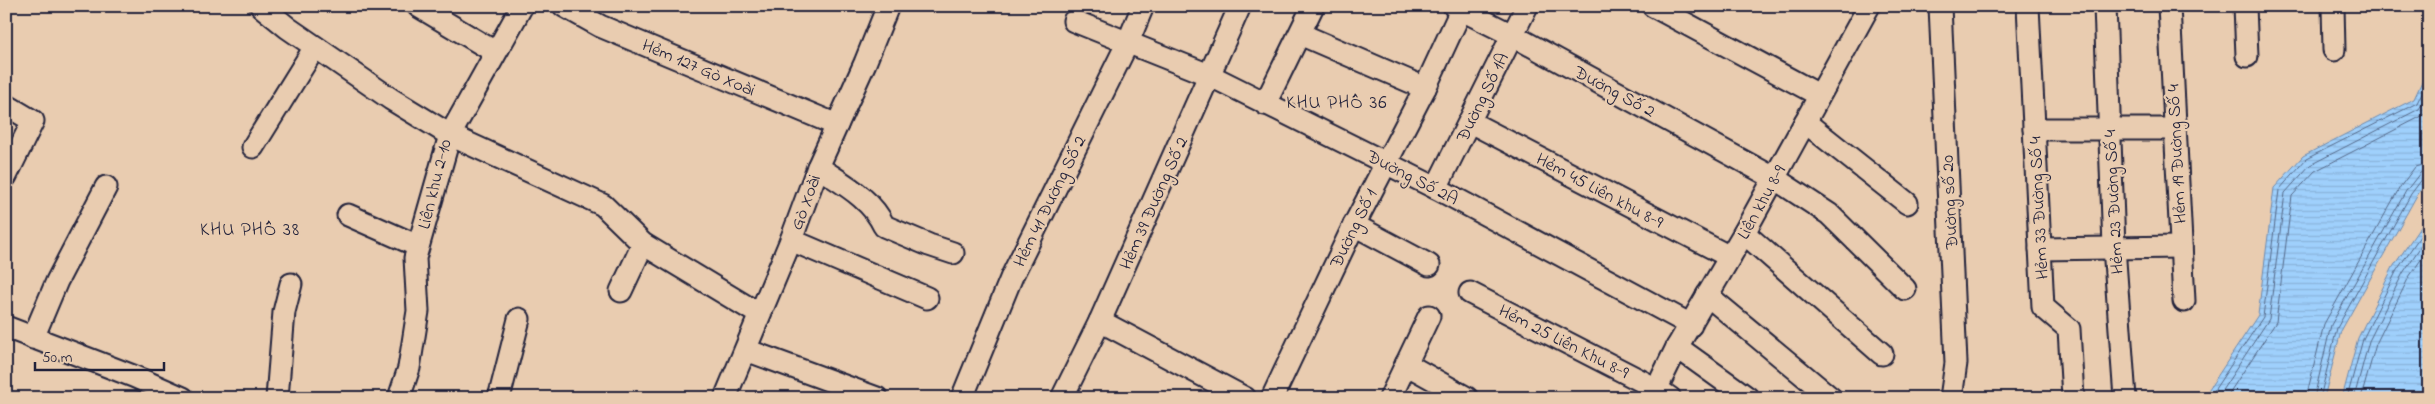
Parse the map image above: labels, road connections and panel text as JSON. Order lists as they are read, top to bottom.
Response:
{
  "streets": {
    "street": [
      "Hẻm 127 Gò Xoài",
      "Đường Số 2",
      "Đường Số 1A",
      "Hẻm 19 Đường Số 4",
      "Đường Số 2A",
      "Liên khu 2-10",
      "Hẻm 45 Liên khu 8-9",
      "Hẻm 41 Đường Số 2",
      "Gò Xoài",
      "Liên khu 8-9",
      "Đường số 20",
      "Hẻm 23 Đường Số 4",
      "Hẻm 39 Đường Số 2",
      "Hẻm 33 Đường Số 4",
      "Đường Số 1",
      "Hẻm 25 Liên Khu 8-9"
    ]
  },
  "crossings": [
    ["Hẻm 127 Gò Xoài", "Gò Xoài"],
    ["Đường Số 2", "Đường Số 1A"],
    ["Đường Số 2", "Liên khu 8-9"],
    ["Đường Số 2", "Đường Số 1"],
    ["Đường Số 1A", "Đường Số 2A"],
    ["Đường Số 1A", "Hẻm 45 Liên khu 8-9"],
    ["Đường Số 2A", "Hẻm 41 Đường Số 2"],
    ["Đường Số 2A", "Liên khu 8-9"],
    ["Đường Số 2A", "Hẻm 39 Đường Số 2"],
    ["Đường Số 2A", "Đường Số 1"],
    ["Hẻm 45 Liên khu 8-9", "Liên khu 8-9"],
    ["Liên khu 8-9", "Hẻm 25 Liên Khu 8-9"]
  ],
  "districts": ["KHU PHỐ 36", "KHU PHỐ 38"],
  "scale_bar": "50 m"
}
